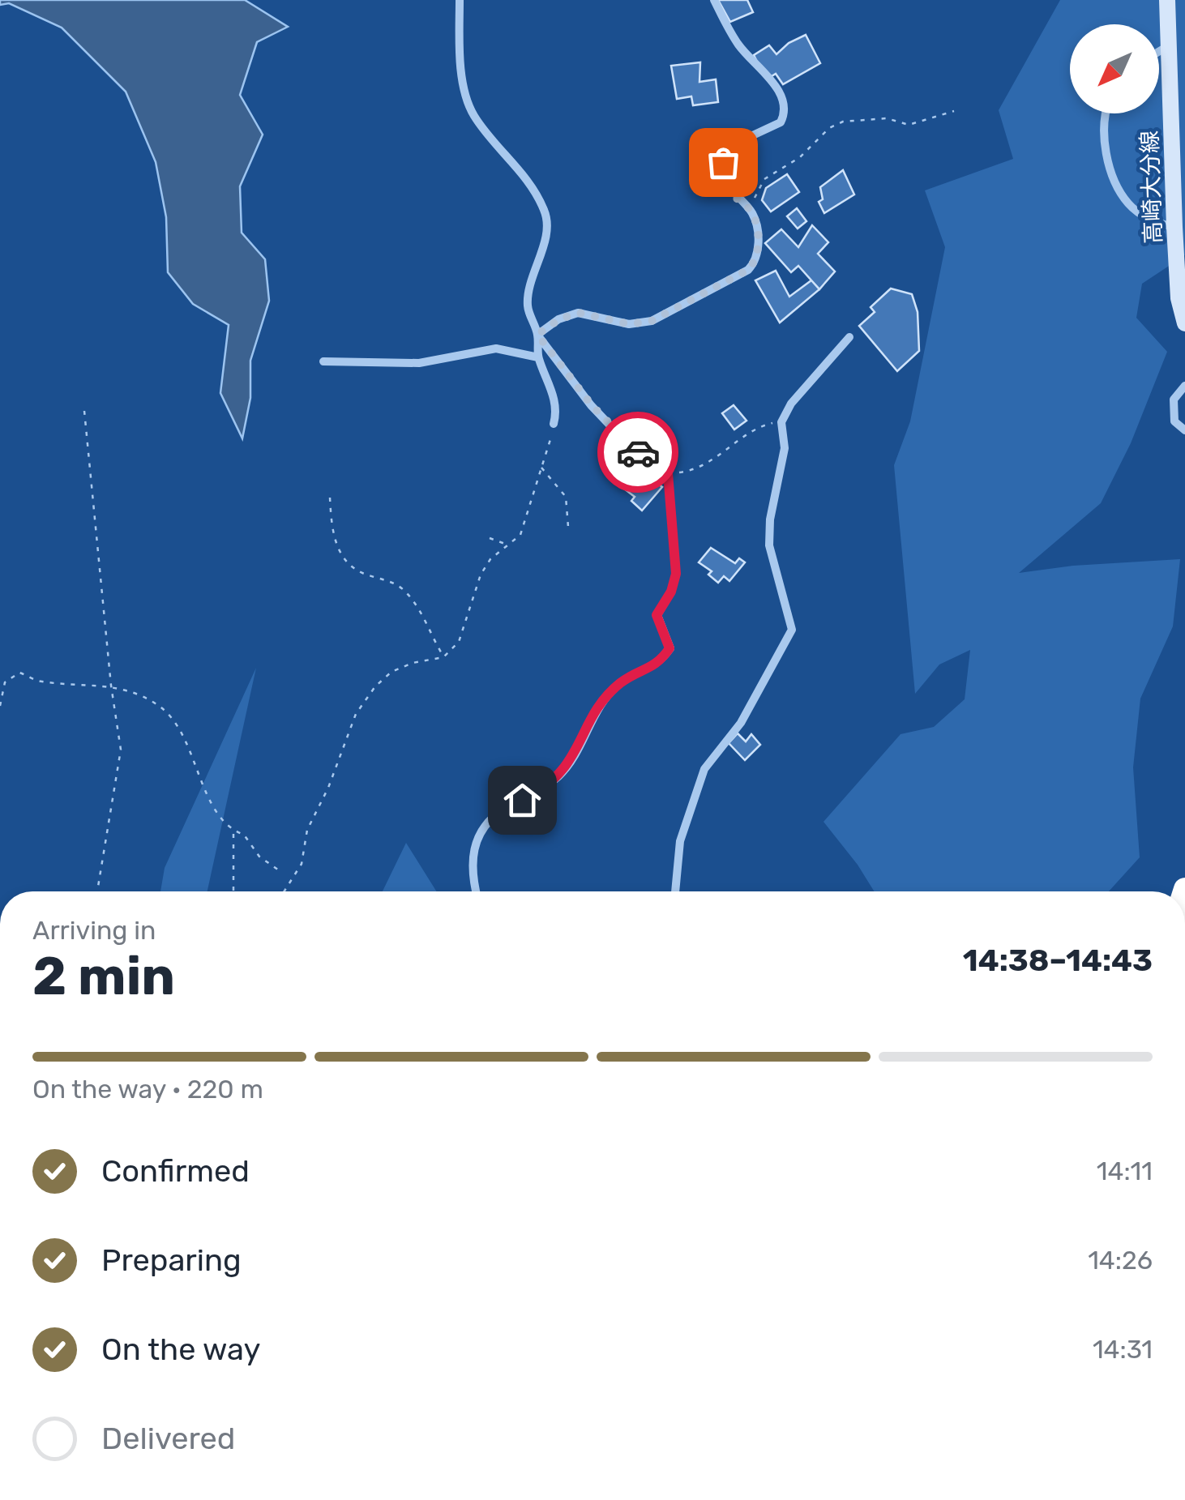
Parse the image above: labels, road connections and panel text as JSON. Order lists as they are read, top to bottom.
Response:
{
  "streets": {
    "main road": ["高崎大分線"]
  },
  "north": "bottom left",
  "page": {
    "heading": ["2 min", "Arriving in", "14:38–14:43"],
    "bar": "On the way · 220 m",
    "list": [
      ["Confirmed", "14:11"],
      ["Preparing", "14:26"],
      ["On the way", "14:31"],
      "Delivered"
    ]
  }
}
